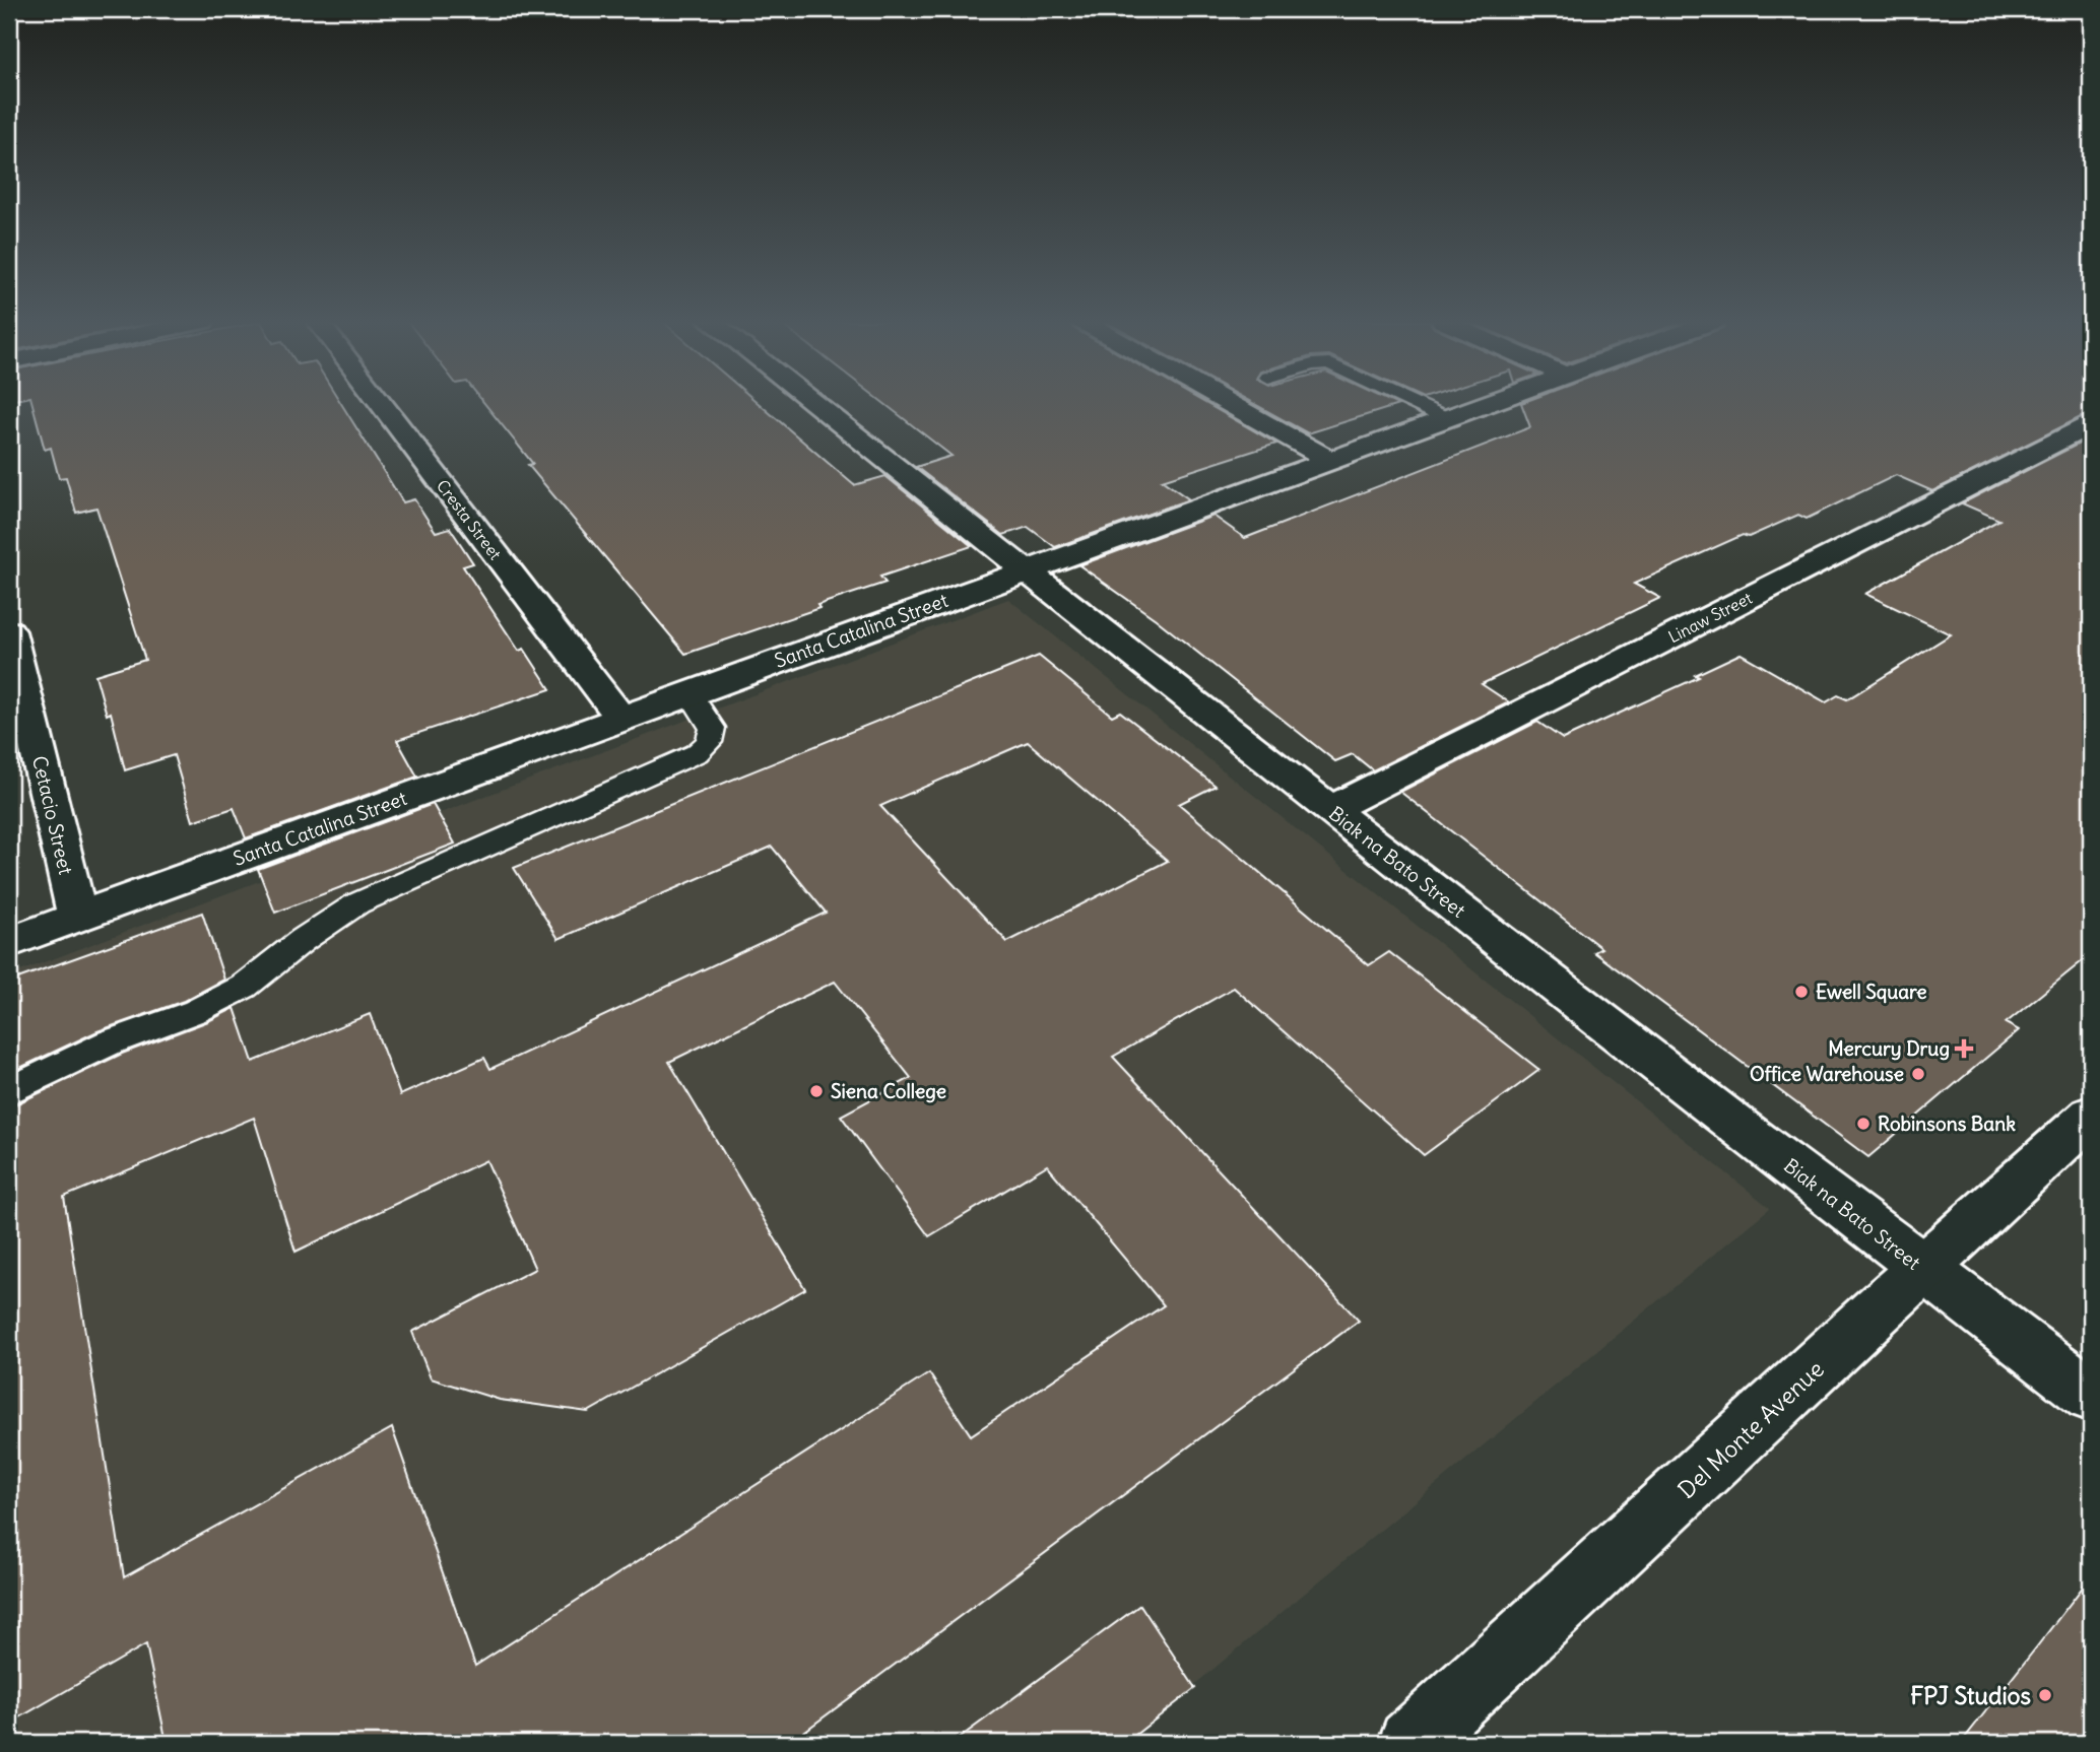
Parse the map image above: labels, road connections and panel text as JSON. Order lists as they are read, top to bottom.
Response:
{
  "streets": {
    "street": [
      "Cresta Street",
      "Linaw Street",
      "Santa Catalina Street",
      "Cetacio Street",
      "Biak na Bato Street",
      "Del Monte Avenue"
    ]
  },
  "crossings": [
    ["Cresta Street", "Santa Catalina Street"],
    ["Linaw Street", "Biak na Bato Street"],
    ["Santa Catalina Street", "Cetacio Street"],
    ["Santa Catalina Street", "Biak na Bato Street"],
    ["Biak na Bato Street", "Del Monte Avenue"]
  ],
  "places": {
    "other": [
      "Ewell Square",
      "Office Warehouse",
      "Siena College",
      "Robinsons Bank",
      "FPJ Studios"
    ],
    "health": ["Mercury Drug"]
  }
}
